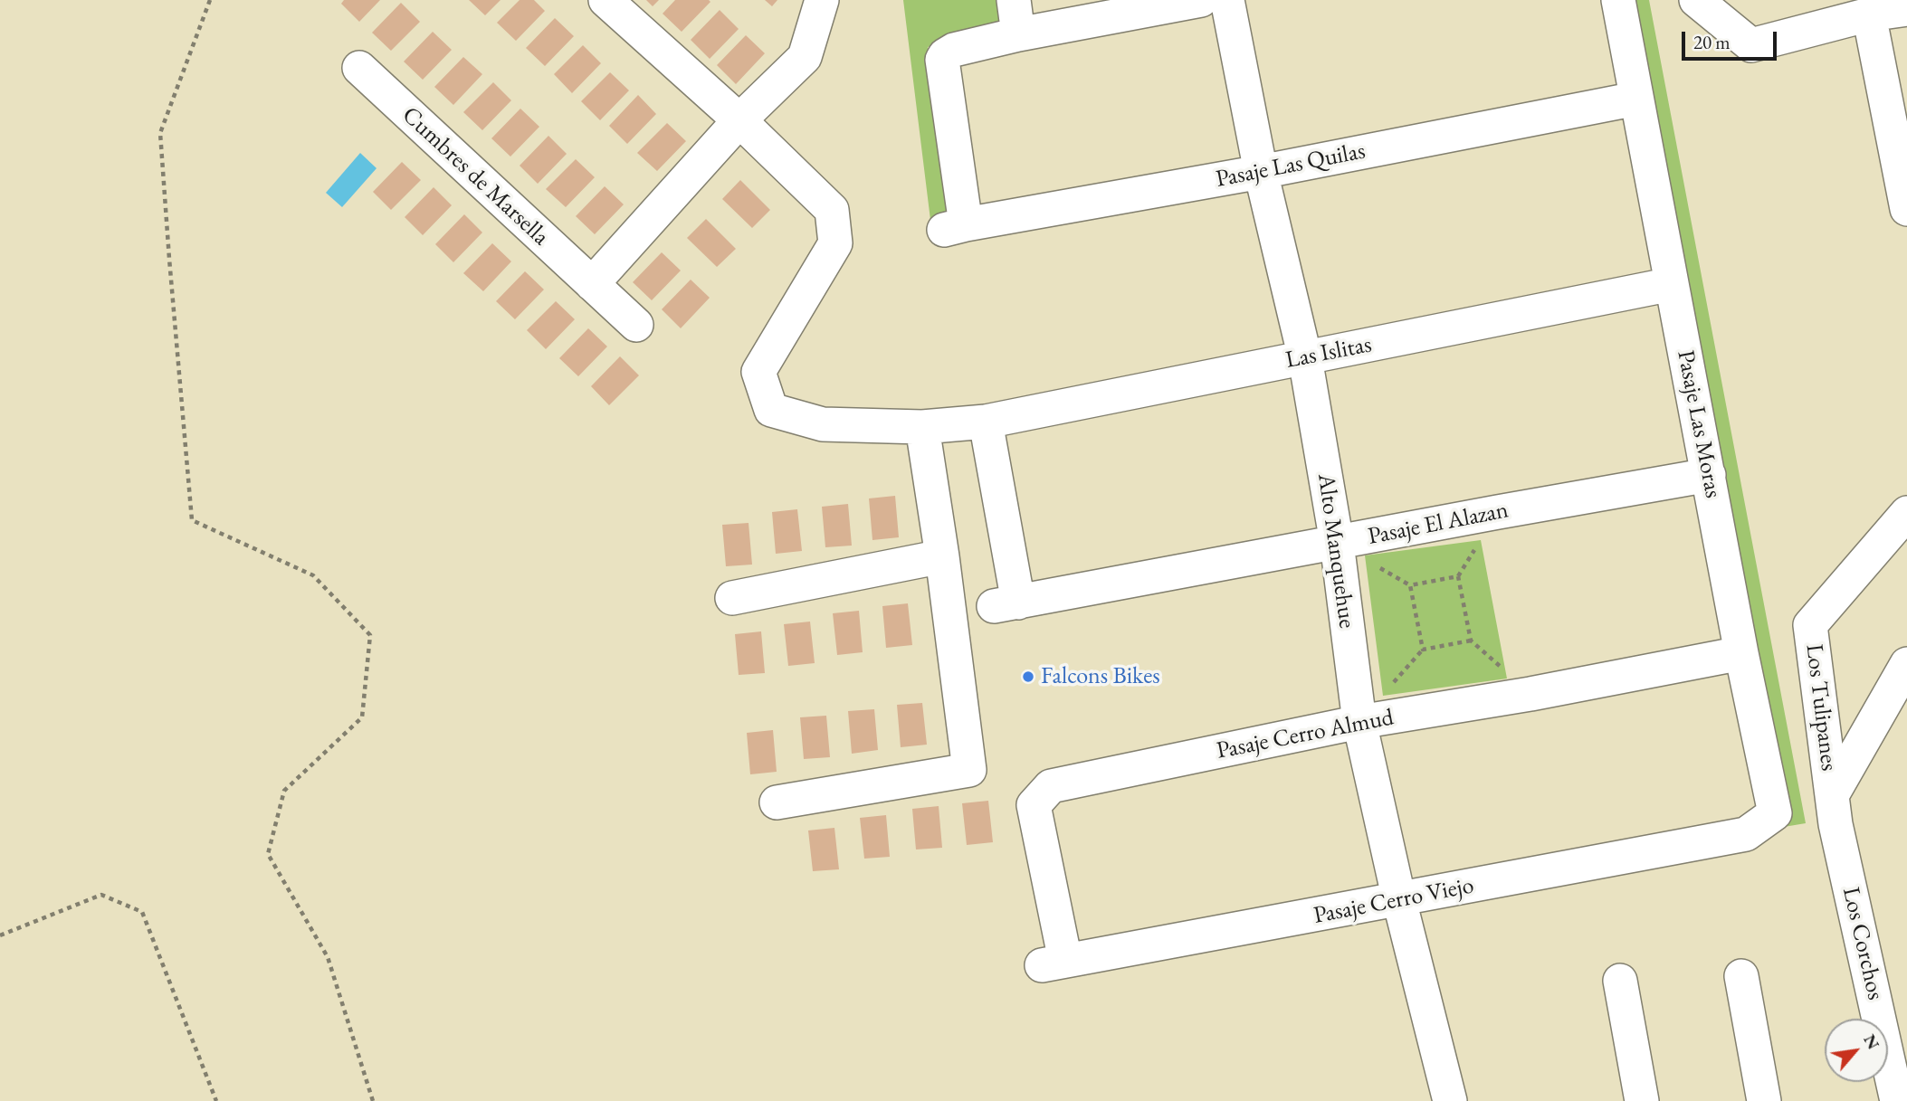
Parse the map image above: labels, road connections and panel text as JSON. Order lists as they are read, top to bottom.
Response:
{
  "streets": {
    "street": [
      "Pasaje Las Quilas",
      "Cumbres de Marsella",
      "Las Islitas",
      "Pasaje Las Moras",
      "Pasaje El Alazan",
      "Alto Manquehue",
      "Los Tulipanes",
      "Pasaje Cerro Almud",
      "Pasaje Cerro Viejo",
      "Los Corchos"
    ]
  },
  "crossings": [
    ["Pasaje Las Quilas", "Pasaje Las Moras"],
    ["Pasaje Las Quilas", "Alto Manquehue"],
    ["Las Islitas", "Pasaje Las Moras"],
    ["Las Islitas", "Pasaje El Alazan"],
    ["Las Islitas", "Alto Manquehue"],
    ["Pasaje Las Moras", "Pasaje El Alazan"],
    ["Pasaje Las Moras", "Pasaje Cerro Almud"],
    ["Pasaje Las Moras", "Pasaje Cerro Viejo"],
    ["Pasaje El Alazan", "Alto Manquehue"],
    ["Alto Manquehue", "Pasaje Cerro Almud"],
    ["Alto Manquehue", "Pasaje Cerro Viejo"],
    ["Los Tulipanes", "Los Corchos"],
    ["Pasaje Cerro Almud", "Pasaje Cerro Viejo"]
  ],
  "places": ["Falcons Bikes"],
  "scale_bar": "20 m",
  "north": "top right"
}
